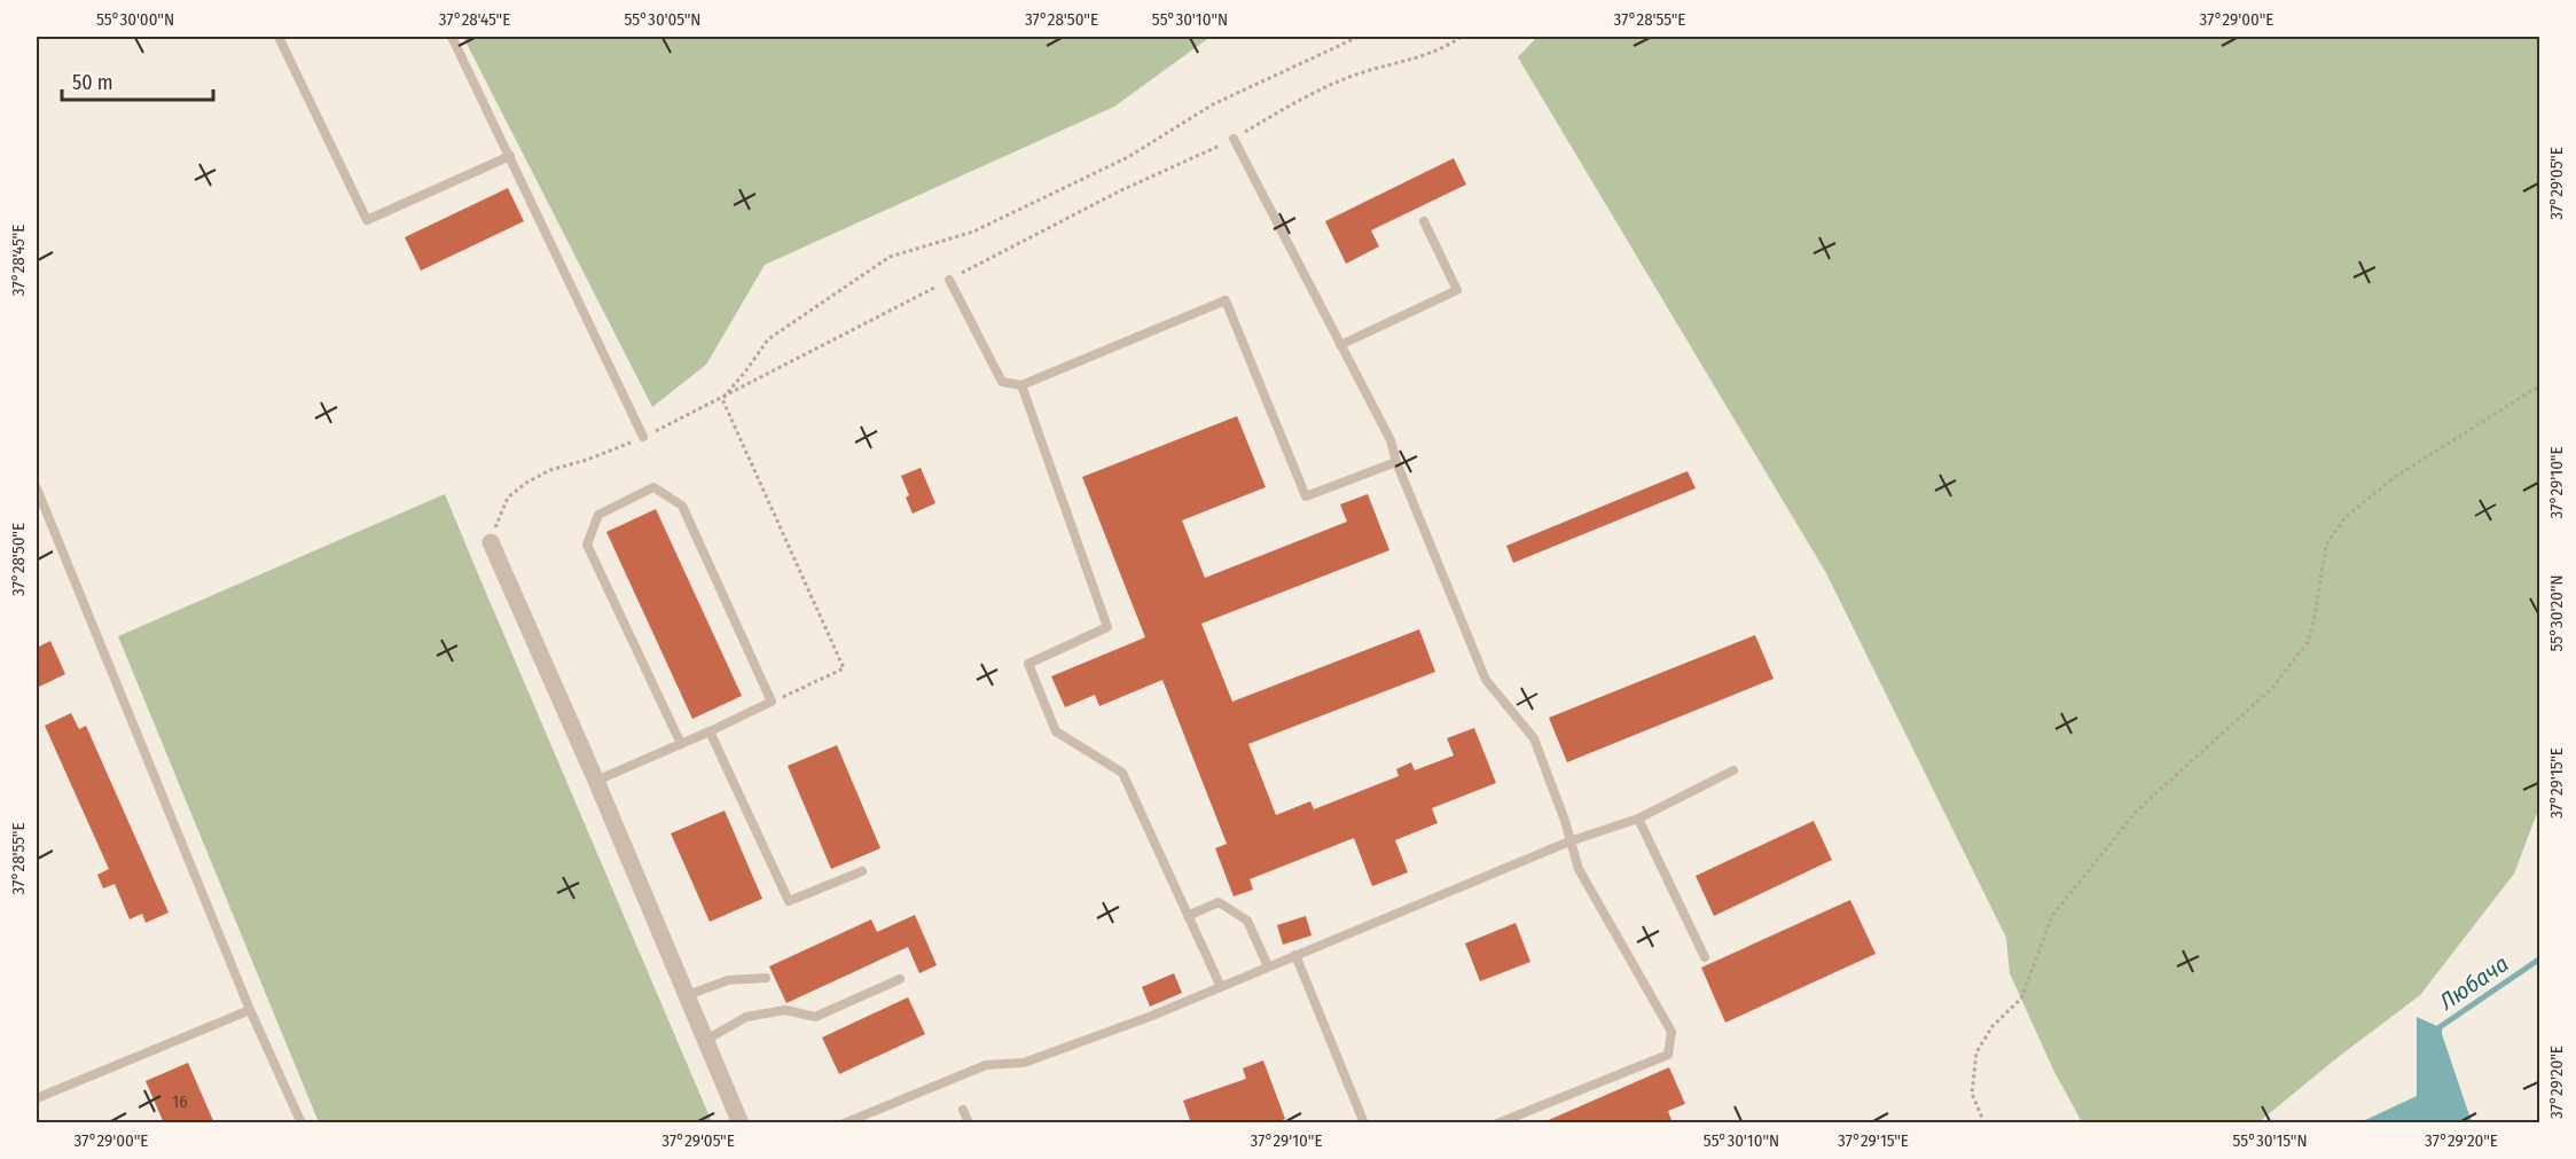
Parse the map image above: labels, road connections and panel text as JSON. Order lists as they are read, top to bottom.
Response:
{
  "water": ["Любача"],
  "house_numbers": ["16"],
  "scale_bar": "50 m",
  "coordinates": [
    "55°30'00\"N",
    "37°28'45\"E",
    "55°30'05\"N",
    "37°28'50\"E",
    "55°30'10\"N",
    "37°28'55\"E",
    "37°29'00\"E",
    "37°29'05\"E",
    "37°29'10\"E",
    "55°30'20\"N",
    "37°29'15\"E",
    "37°29'20\"E",
    "55°30'15\"N"
  ]
}
